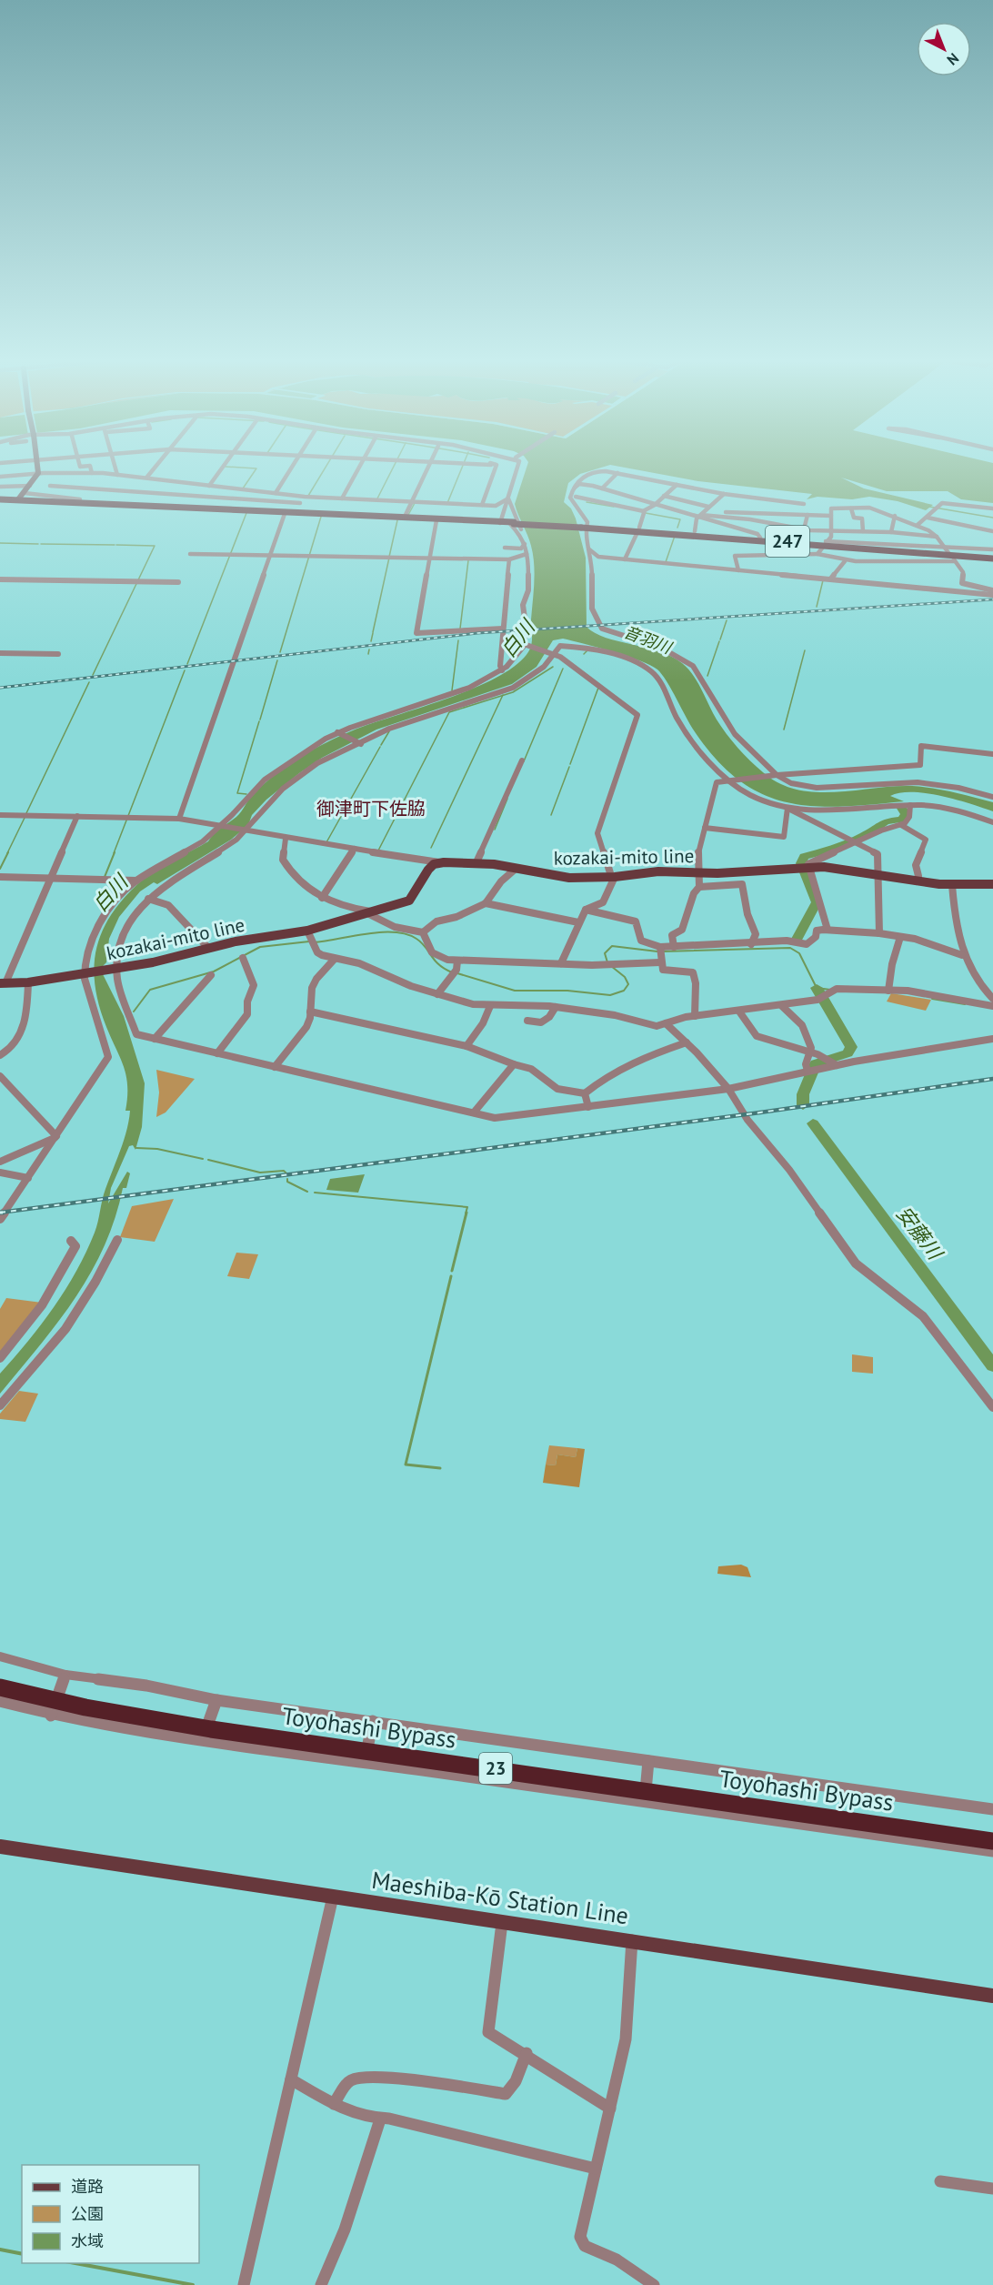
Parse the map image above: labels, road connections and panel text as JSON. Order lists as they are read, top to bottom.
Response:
{
  "streets": {
    "highway": ["247", "Toyohashi Bypass", "23"],
    "main road": ["kozakai-mito line", "Maeshiba-Kō Station Line"]
  },
  "districts": ["御津町下佐脇"],
  "water": ["白川", "音羽川", "安藤川"],
  "legend": ["道路", "公園", "水域"],
  "north": "bottom right"
}
